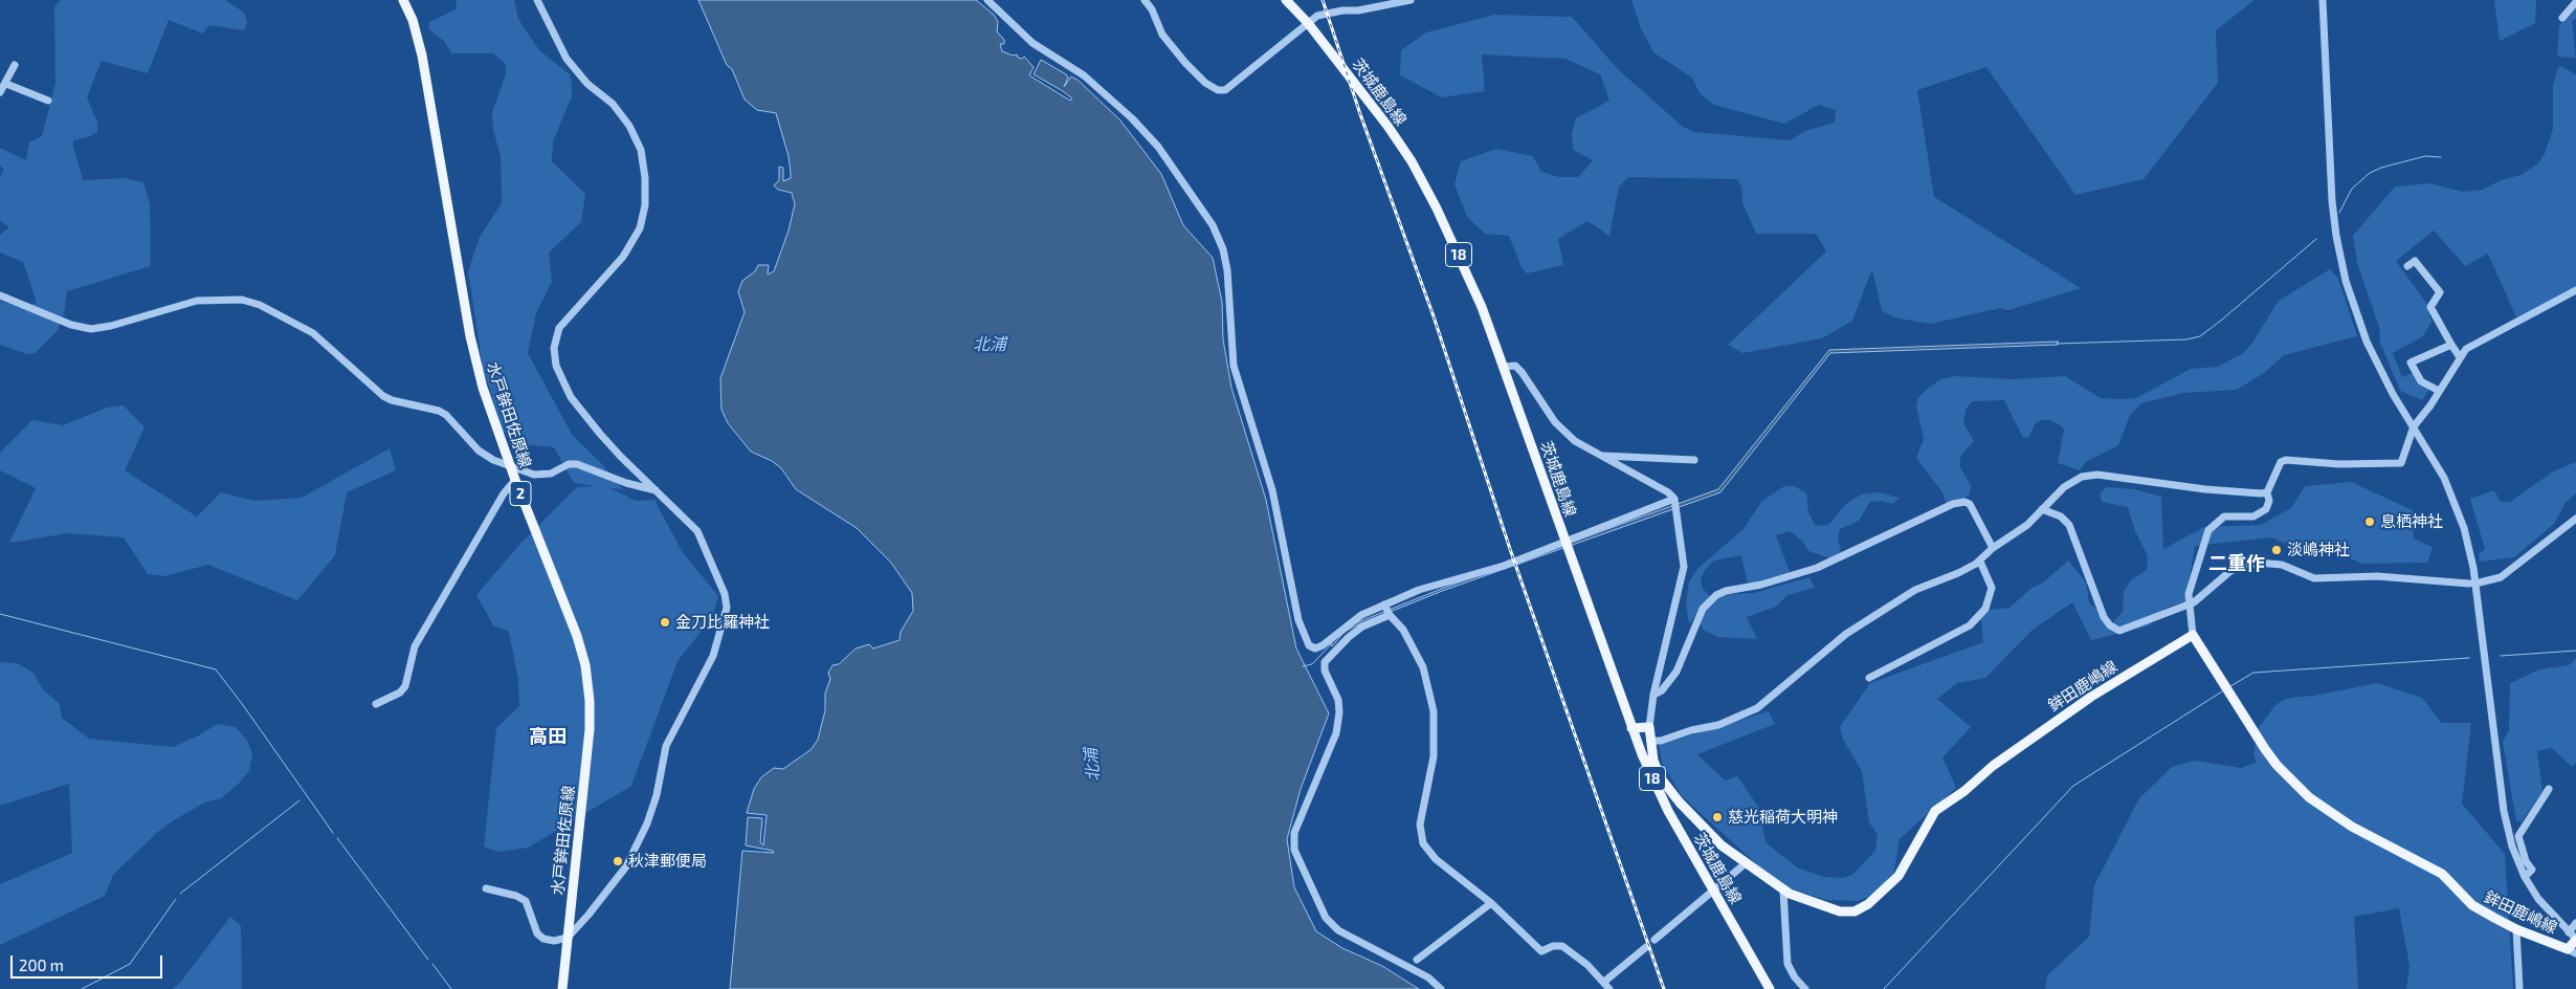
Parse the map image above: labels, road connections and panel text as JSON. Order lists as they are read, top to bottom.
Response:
{
  "streets": {
    "main road": [
      "茨城鹿島線",
      "18",
      "水戸鉾田佐原線",
      "2",
      "鉾田鹿嶋線"
    ]
  },
  "districts": ["二重作", "高田"],
  "water": ["北浦"],
  "places": [
    "息栖神社",
    "淡嶋神社",
    "金刀比羅神社",
    "慈光稲荷大明神",
    "秋津郵便局"
  ],
  "scale_bar": "200 m"
}
